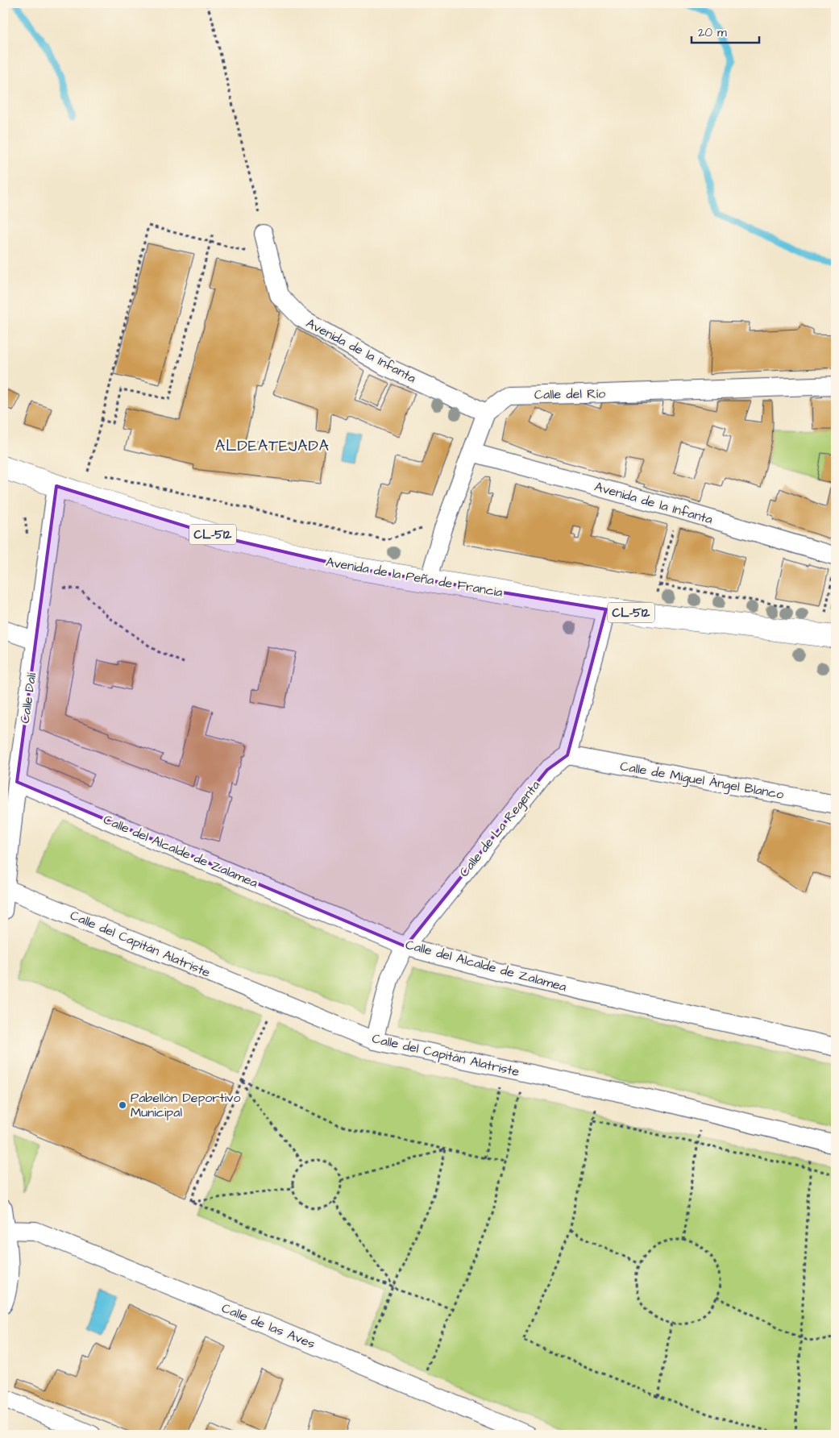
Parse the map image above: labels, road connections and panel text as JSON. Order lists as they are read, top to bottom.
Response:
{
  "streets": {
    "main road": ["CL-512", "Avenida de la Peña de Francia"],
    "street": [
      "Avenida de la Infanta",
      "Calle del Río",
      "Calle Dalí",
      "Calle de Miguel Ángel Blanco",
      "Calle de La Regenta",
      "Calle del Alcalde de Zalamea",
      "Calle del Capitán Alatriste",
      "Calle de las Aves"
    ]
  },
  "crossings": [
    ["Avenida de la Infanta", "Calle del Río"],
    ["Avenida de la Peña de Francia", "Calle Dalí"],
    ["Calle Dalí", "Calle del Alcalde de Zalamea"],
    ["Calle Dalí", "Calle del Capitán Alatriste"],
    ["Calle de Miguel Ángel Blanco", "Calle de La Regenta"],
    ["Calle de La Regenta", "Calle del Alcalde de Zalamea"],
    ["Calle de La Regenta", "Calle del Capitán Alatriste"]
  ],
  "districts": ["ALDEATEJADA"],
  "places": ["Pabellón Deportivo Municipal"],
  "scale_bar": "20 m"
}
